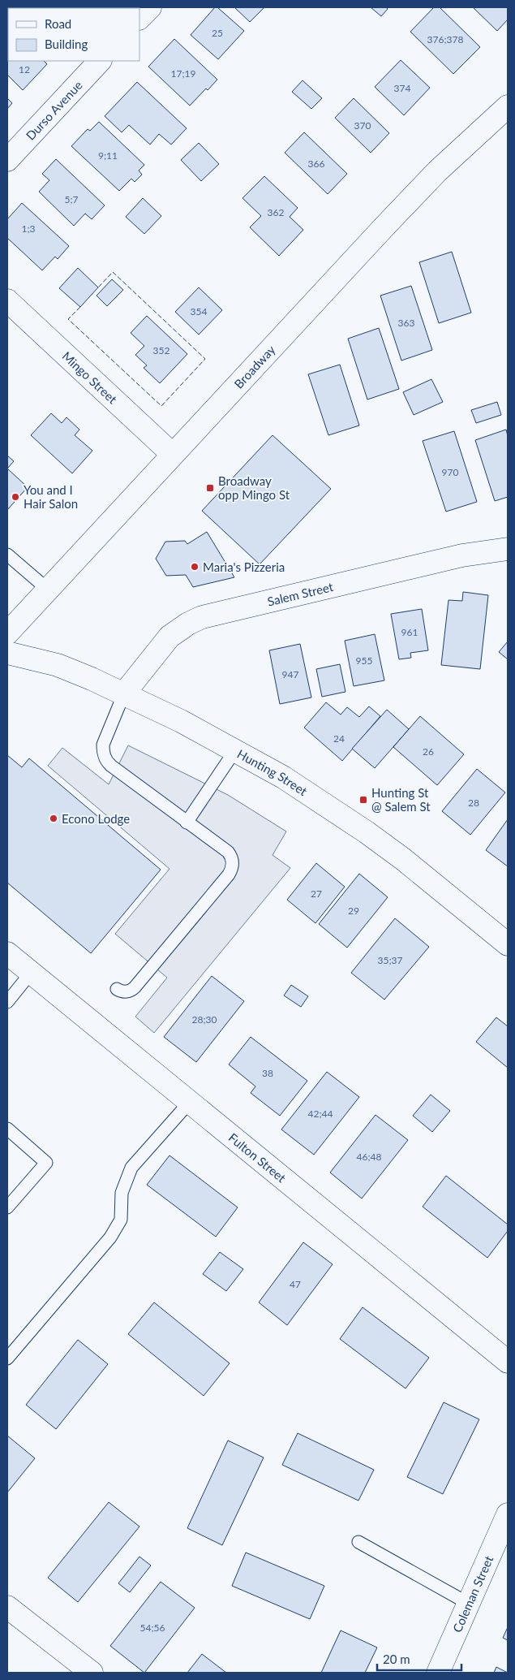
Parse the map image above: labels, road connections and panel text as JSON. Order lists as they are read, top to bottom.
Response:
{
  "streets": {
    "street": [
      "Durso Avenue",
      "Broadway",
      "Mingo Street",
      "Salem Street",
      "Hunting Street",
      "Fulton Street",
      "Coleman Street"
    ]
  },
  "crossings": [
    ["Broadway", "Mingo Street"],
    ["Salem Street", "Hunting Street"]
  ],
  "places": {
    "transit": ["Broadway opp Mingo St", "Hunting St @ Salem St"],
    "other": ["You and I Hair Salon", "Maria's Pizzeria", "Econo Lodge"]
  },
  "house_numbers": [
    "25",
    "376;378",
    "12",
    "17;19",
    "374",
    "370",
    "9;11",
    "366",
    "5;7",
    "362",
    "1;3",
    "354",
    "363",
    "352",
    "970",
    "961",
    "955",
    "947",
    "24",
    "26",
    "28",
    "27",
    "29",
    "35;37",
    "28;30",
    "38",
    "42;44",
    "46;48",
    "47",
    "54;56"
  ],
  "legend": ["Road", "Building"],
  "scale_bar": "20 m"
}
